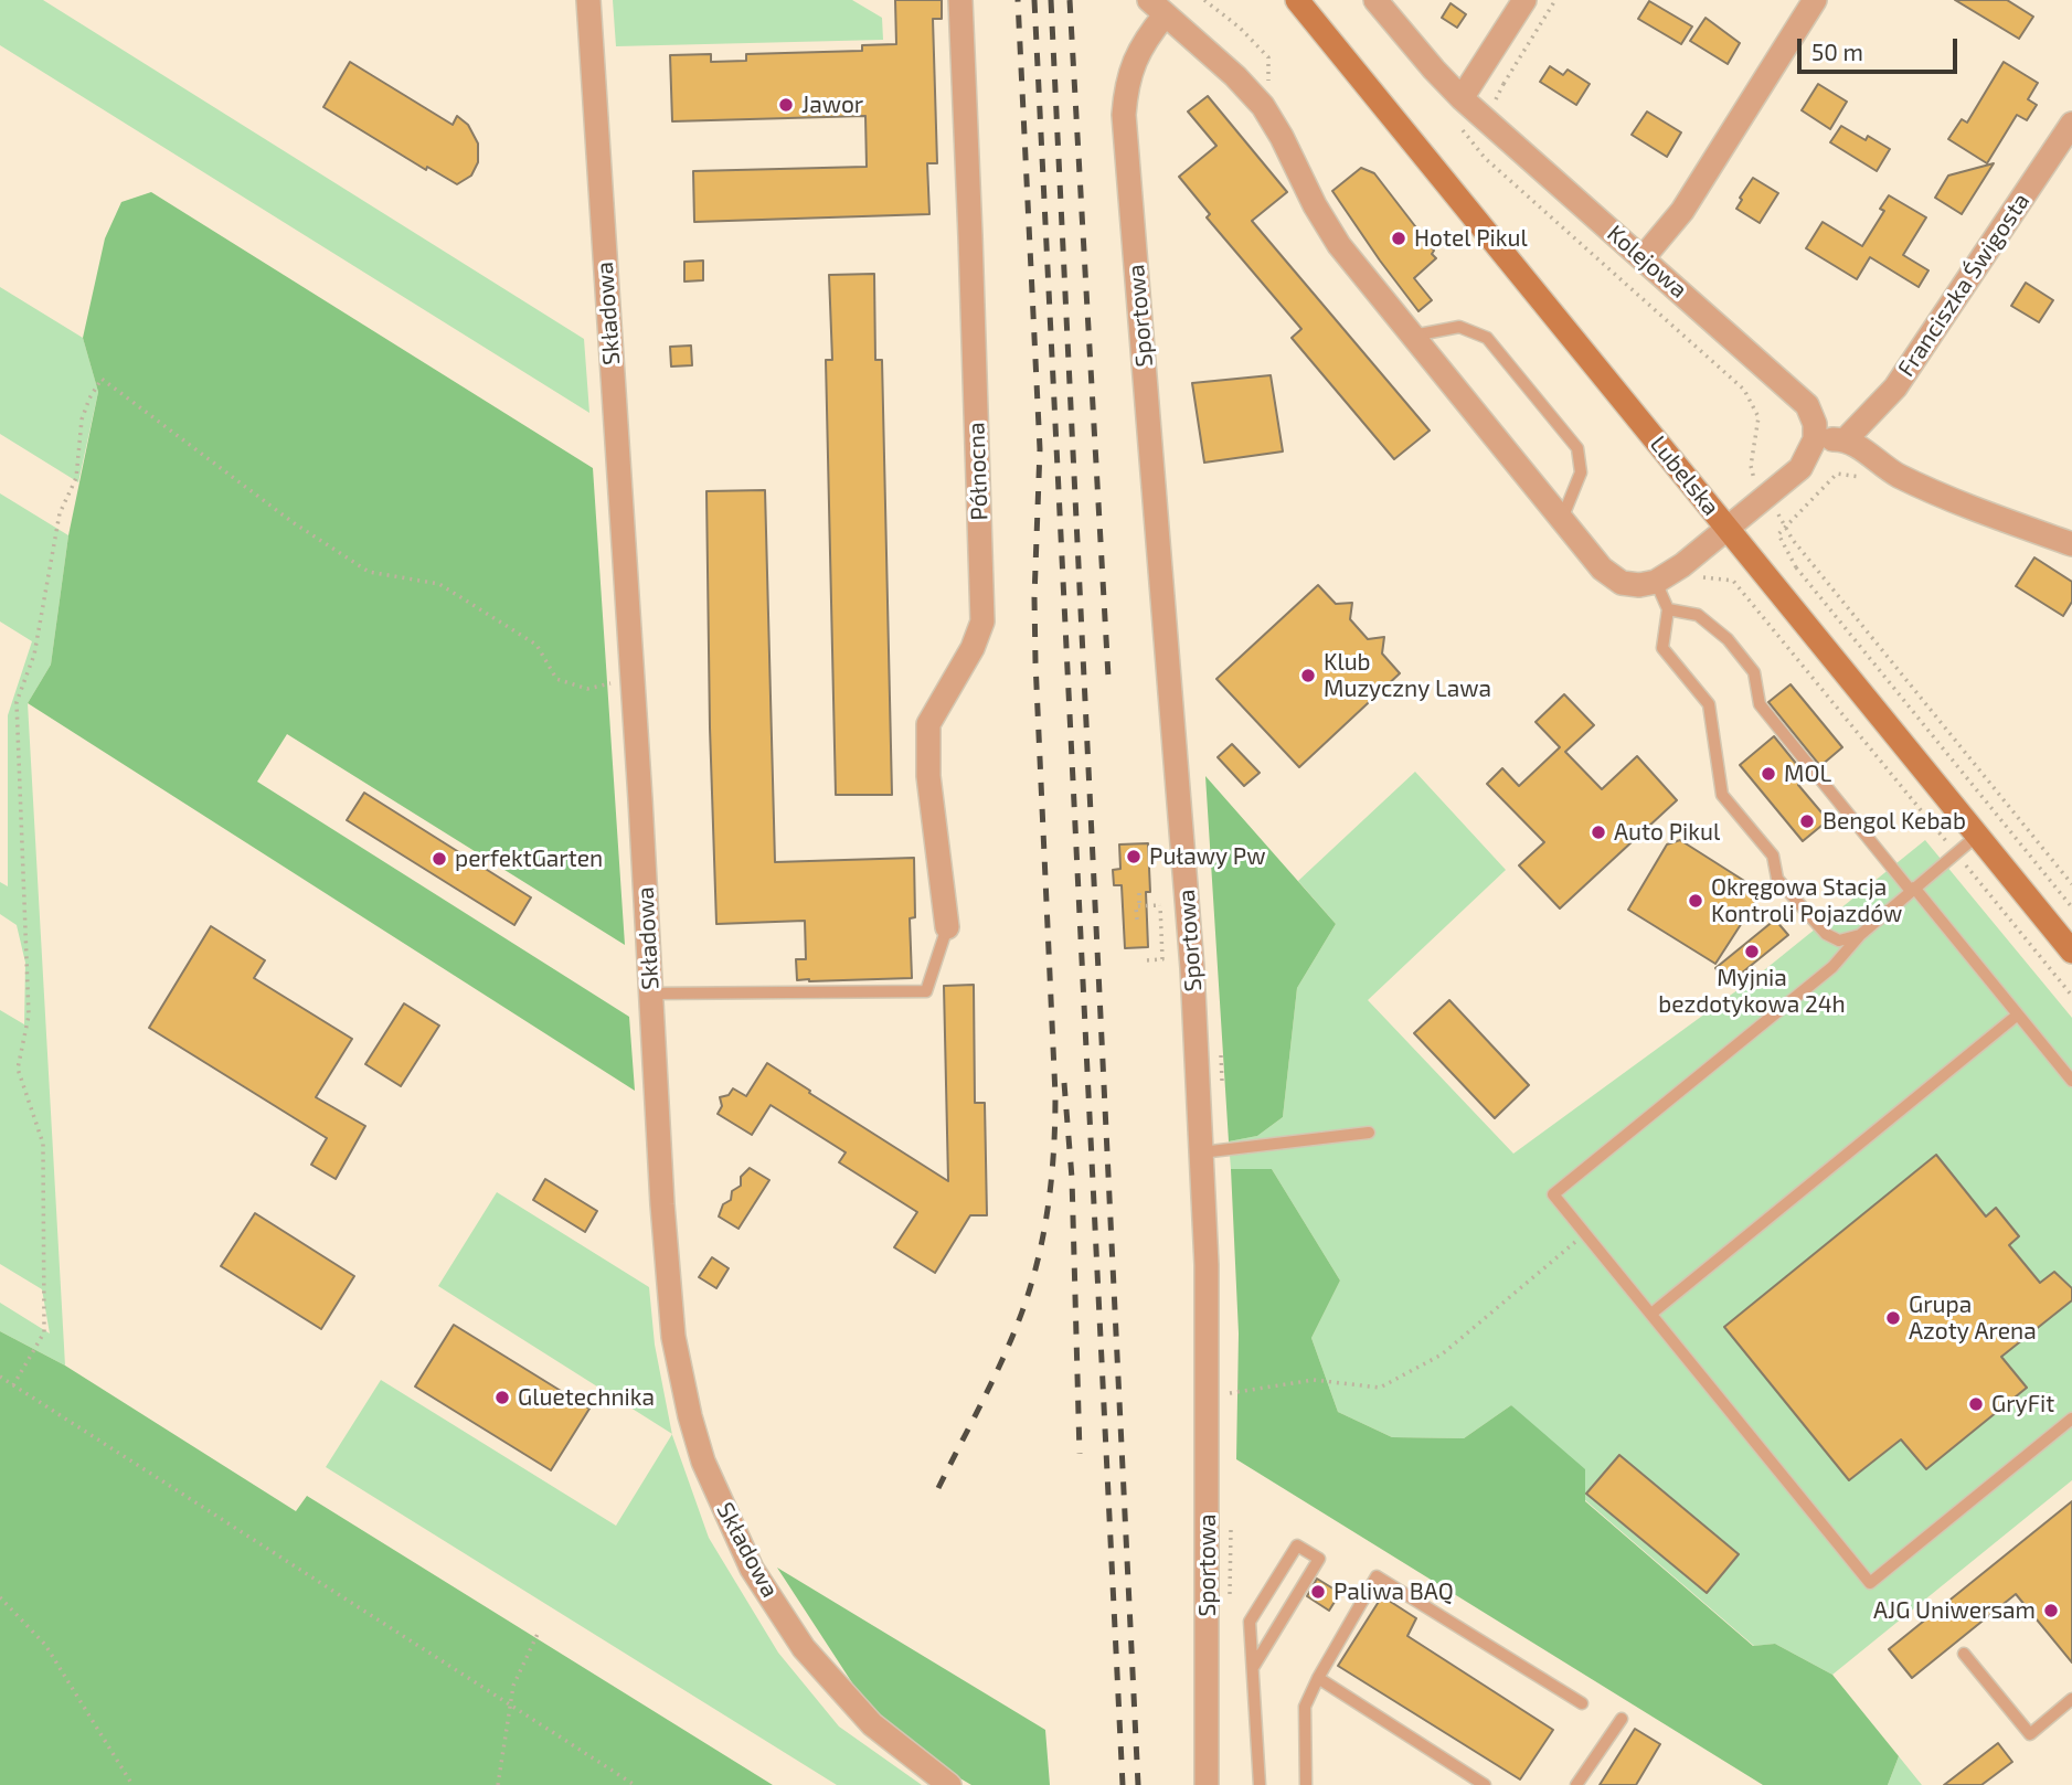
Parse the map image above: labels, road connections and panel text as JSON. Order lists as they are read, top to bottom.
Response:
{
  "streets": {
    "main road": ["Lubelska"],
    "street": [
      "Kolejowa",
      "Franciszka Świgosta",
      "Składowa",
      "Sportowa",
      "Północna"
    ]
  },
  "places": [
    "Jawor",
    "Hotel Pikul",
    "Klub Muzyczny Lawa",
    "MOL",
    "Bengol Kebab",
    "Auto Pikul",
    "Puławy Pw",
    "perfektGarten",
    "Okręgowa Stacja Kontroli Pojazdów",
    "Myjnia bezdotykowa 24h",
    "Grupa Azoty Arena",
    "Gluetechnika",
    "GryFit",
    "Paliwa BAQ",
    "AJG Uniwersam"
  ],
  "scale_bar": "50 m"
}
